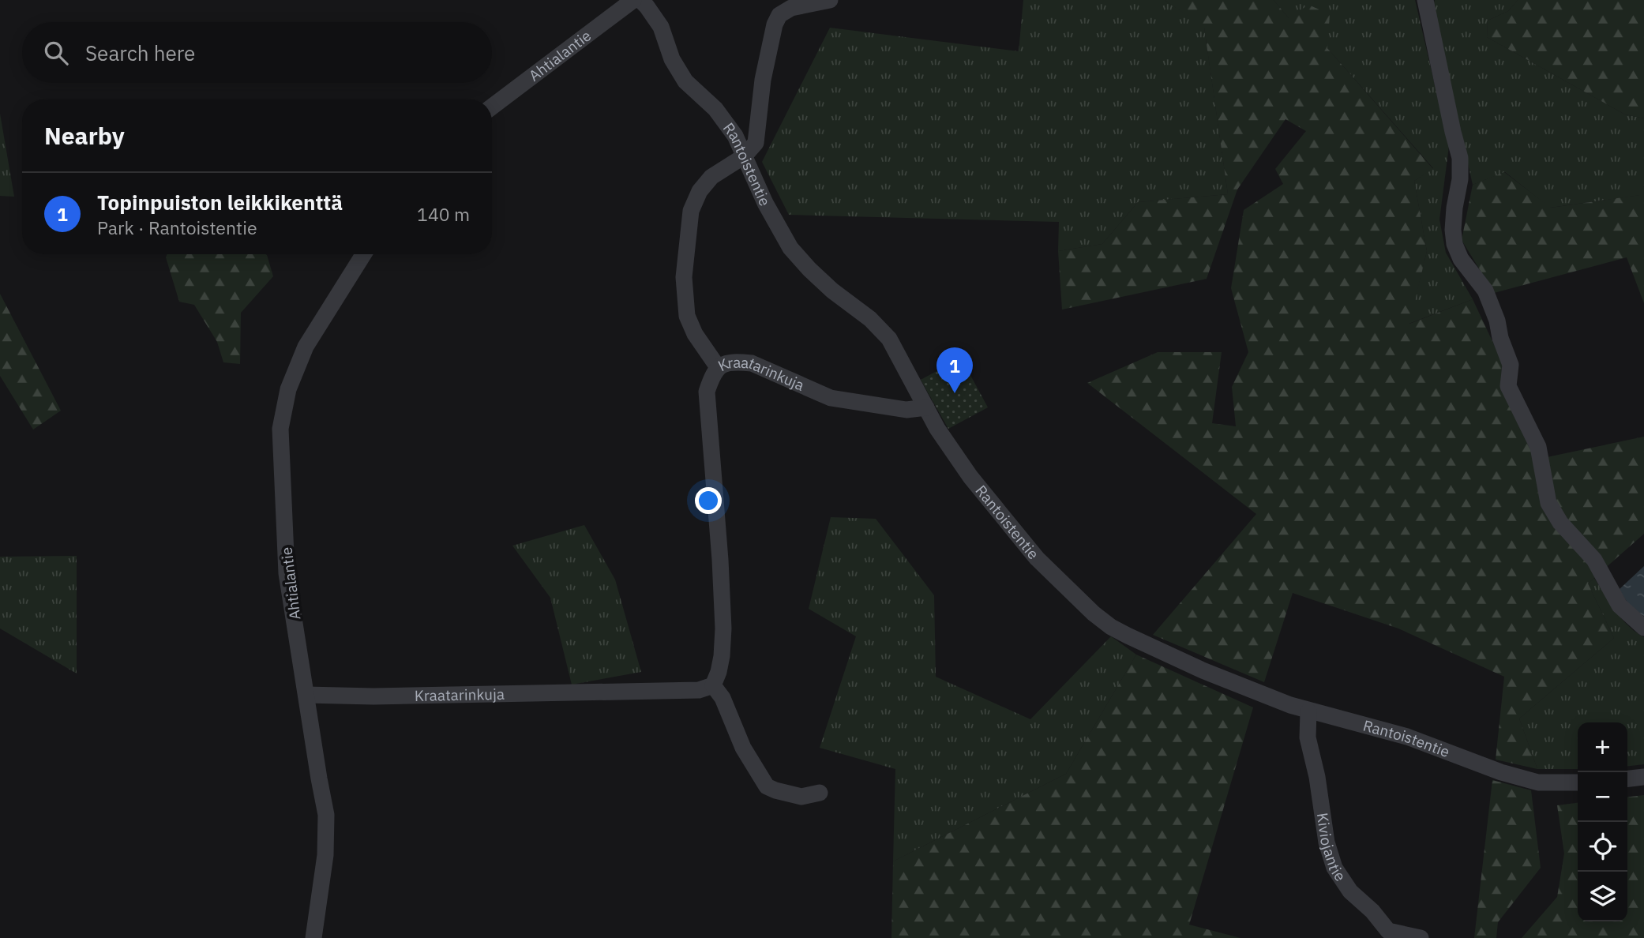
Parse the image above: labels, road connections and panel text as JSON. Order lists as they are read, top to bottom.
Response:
{
  "streets": {
    "street": [
      "Ahtialantie",
      "Rantoistentie",
      "Kraatarinkuja",
      "Kiviojantie"
    ]
  },
  "crossings": [
    ["Ahtialantie", "Kraatarinkuja"],
    ["Rantoistentie", "Kraatarinkuja"],
    ["Rantoistentie", "Kiviojantie"]
  ],
  "page": {
    "search": "Search here",
    "heading": "Nearby",
    "list": [
      {
        "mark": "1",
        "name": "Topinpuiston leikkikenttä",
        "note": "Park · Rantoistentie",
        "value": "140 m"
      }
    ],
    "pins": "1",
    "map_buttons": ["+", "−"]
  }
}
